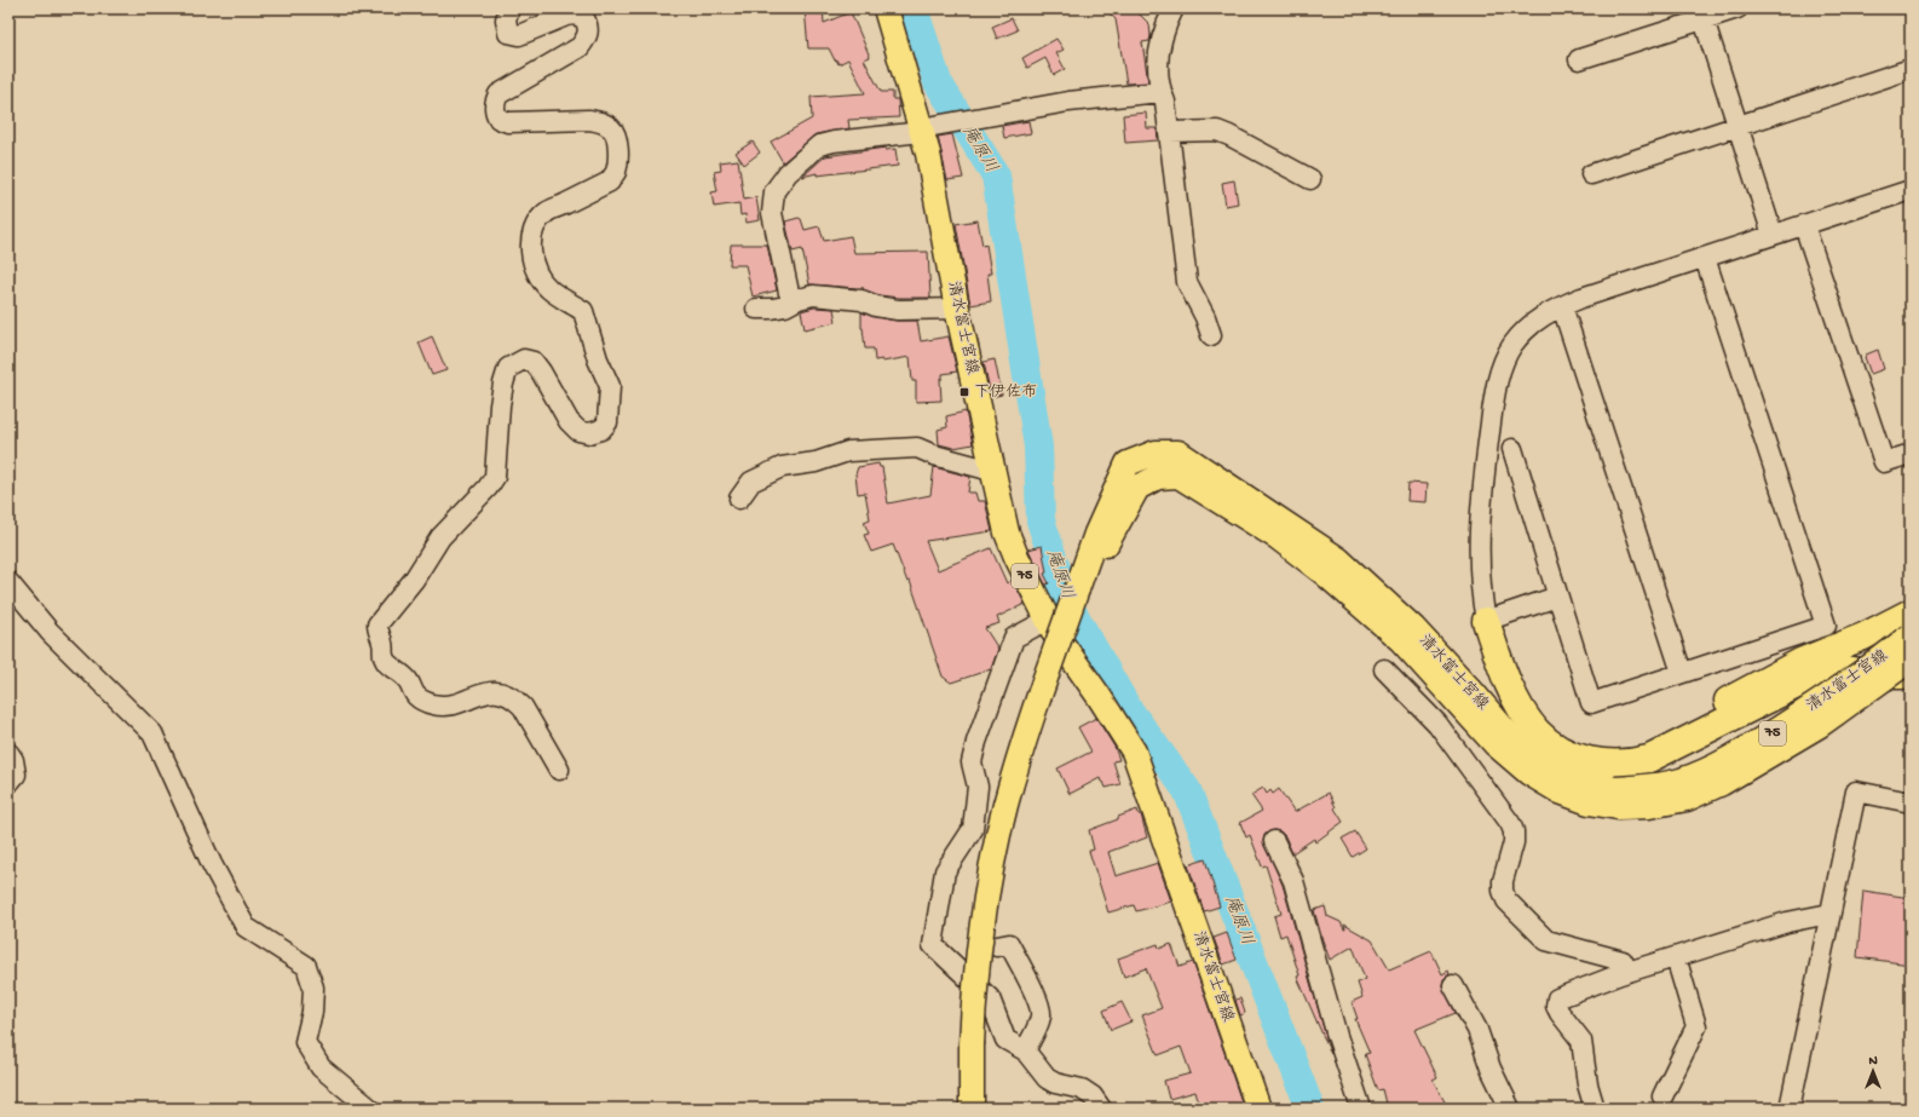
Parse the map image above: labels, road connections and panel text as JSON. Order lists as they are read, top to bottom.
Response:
{
  "streets": {
    "main road": ["清水富士宮線", "75"]
  },
  "water": ["庵原川"],
  "places": {
    "transit": ["下伊佐布"]
  },
  "north": "top"
}
